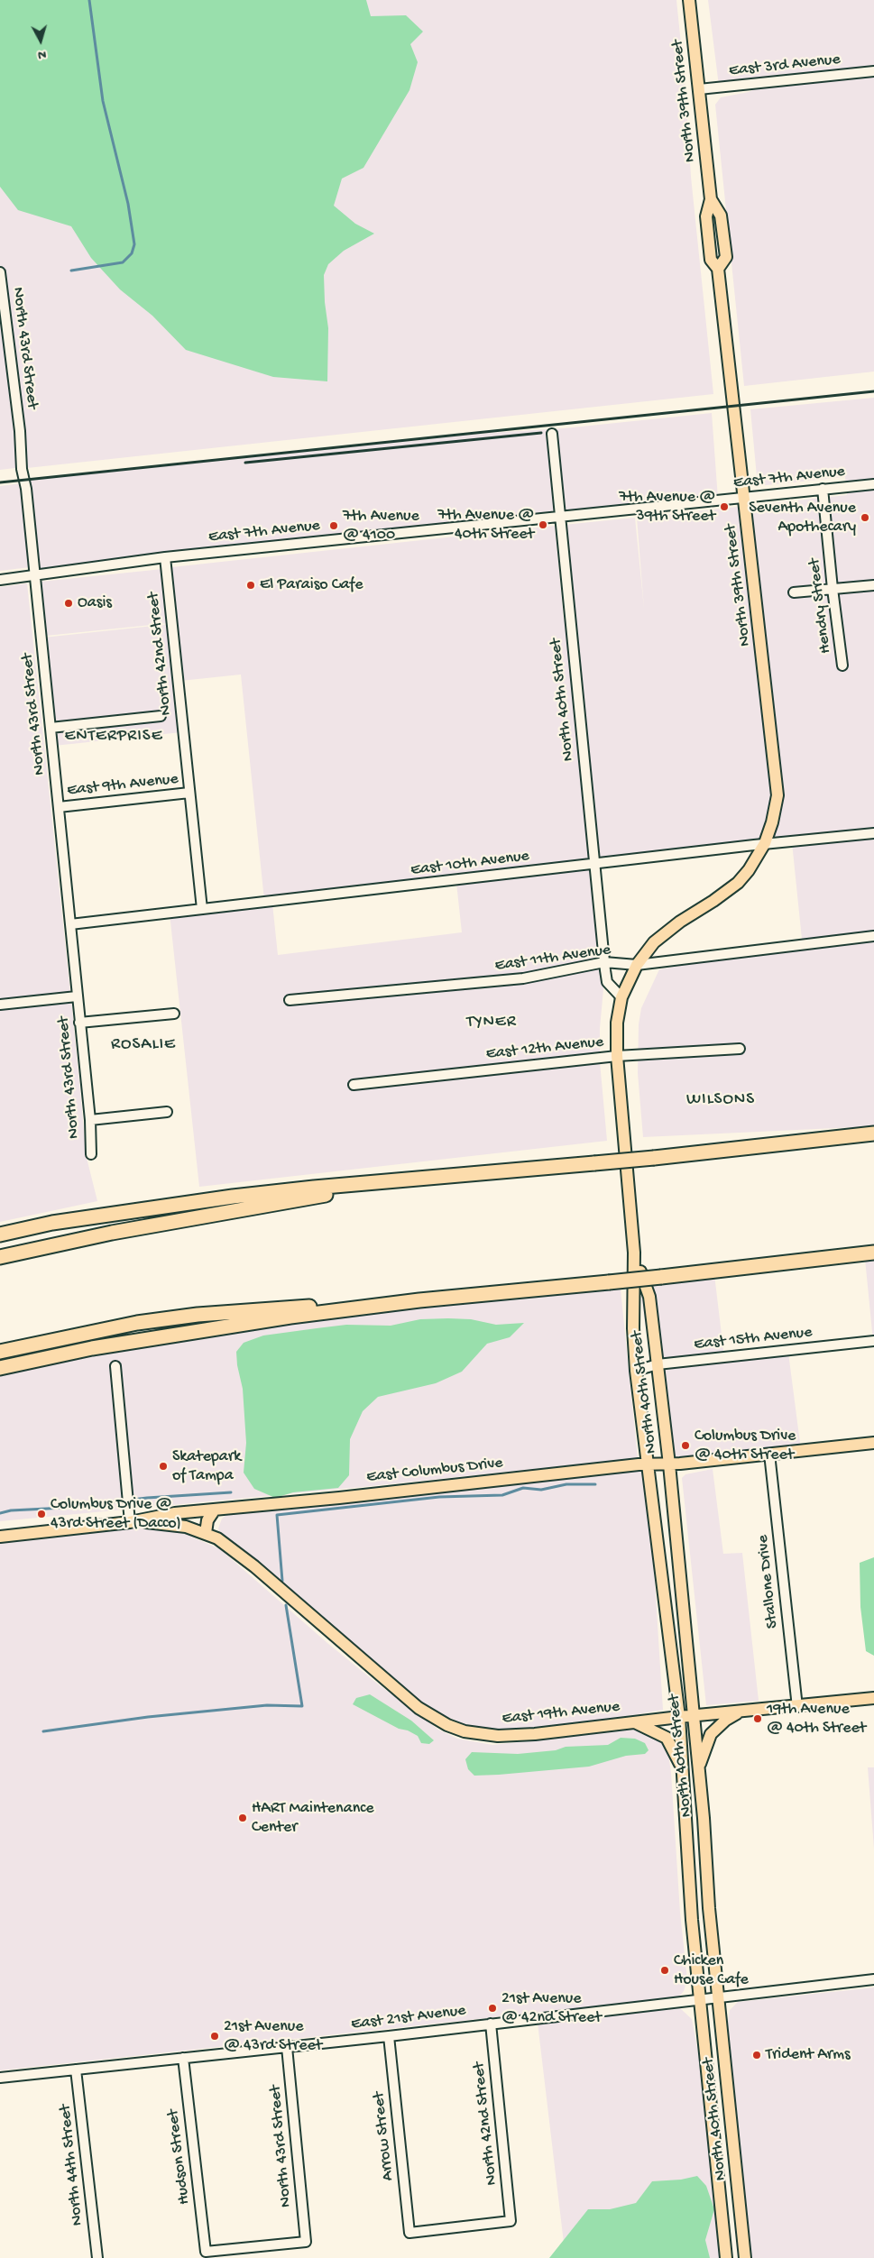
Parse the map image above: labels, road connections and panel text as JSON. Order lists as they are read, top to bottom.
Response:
{
  "streets": {
    "main road": [
      "North 39th Street",
      "North 40th Street",
      "East Columbus Drive",
      "East 19th Avenue"
    ],
    "street": [
      "East 3rd Avenue",
      "North 43rd Street",
      "East 7th Avenue",
      "Hendry Street",
      "North 42nd Street",
      "East 9th Avenue",
      "East 10th Avenue",
      "East 11th Avenue",
      "East 12th Avenue",
      "East 15th Avenue",
      "Stallone Drive",
      "East 21st Avenue",
      "Arrow Street",
      "Hudson Street",
      "North 44th Street"
    ]
  },
  "crossings": [
    ["East 3rd Avenue", "North 39th Street"],
    ["North 39th Street", "East 7th Avenue"],
    ["North 39th Street", "North 40th Street"],
    ["North 39th Street", "East 10th Avenue"],
    ["North 43rd Street", "East 7th Avenue"],
    ["North 43rd Street", "East 9th Avenue"],
    ["North 43rd Street", "East 10th Avenue"],
    ["North 43rd Street", "East 21st Avenue"],
    ["North 43rd Street", "Hudson Street"],
    ["East 7th Avenue", "Hendry Street"],
    ["East 7th Avenue", "North 42nd Street"],
    ["East 7th Avenue", "North 40th Street"],
    ["North 42nd Street", "East 9th Avenue"],
    ["North 42nd Street", "East 10th Avenue"],
    ["North 42nd Street", "East 21st Avenue"],
    ["North 42nd Street", "Arrow Street"],
    ["North 40th Street", "East 10th Avenue"],
    ["North 40th Street", "East 11th Avenue"],
    ["North 40th Street", "East 12th Avenue"],
    ["North 40th Street", "East 15th Avenue"],
    ["North 40th Street", "East Columbus Drive"],
    ["North 40th Street", "East 19th Avenue"],
    ["North 40th Street", "East 21st Avenue"],
    ["East Columbus Drive", "Stallone Drive"],
    ["East Columbus Drive", "East 19th Avenue"],
    ["Stallone Drive", "East 19th Avenue"],
    ["East 21st Avenue", "Arrow Street"],
    ["East 21st Avenue", "Hudson Street"],
    ["East 21st Avenue", "North 44th Street"]
  ],
  "districts": [
    "ENTERPRISE",
    "TYNER",
    "ROSALIE",
    "WILSONS"
  ],
  "places": [
    "7th Avenue @ 39th Street",
    "Seventh Avenue Apothecary",
    "7th Avenue @ 40th Street",
    "7th Avenue @ 4100",
    "El Paraiso Cafe",
    "Oasis",
    "Columbus Drive @ 40th Street",
    "Skatepark of Tampa",
    "Columbus Drive @ 43rd Street (Dacco)",
    "19th Avenue @ 40th Street",
    "HART Maintenance Center",
    "Chicken House Cafe",
    "21st Avenue @ 42nd Street",
    "21st Avenue @ 43rd Street",
    "Trident Arms"
  ],
  "north": "bottom"
}
